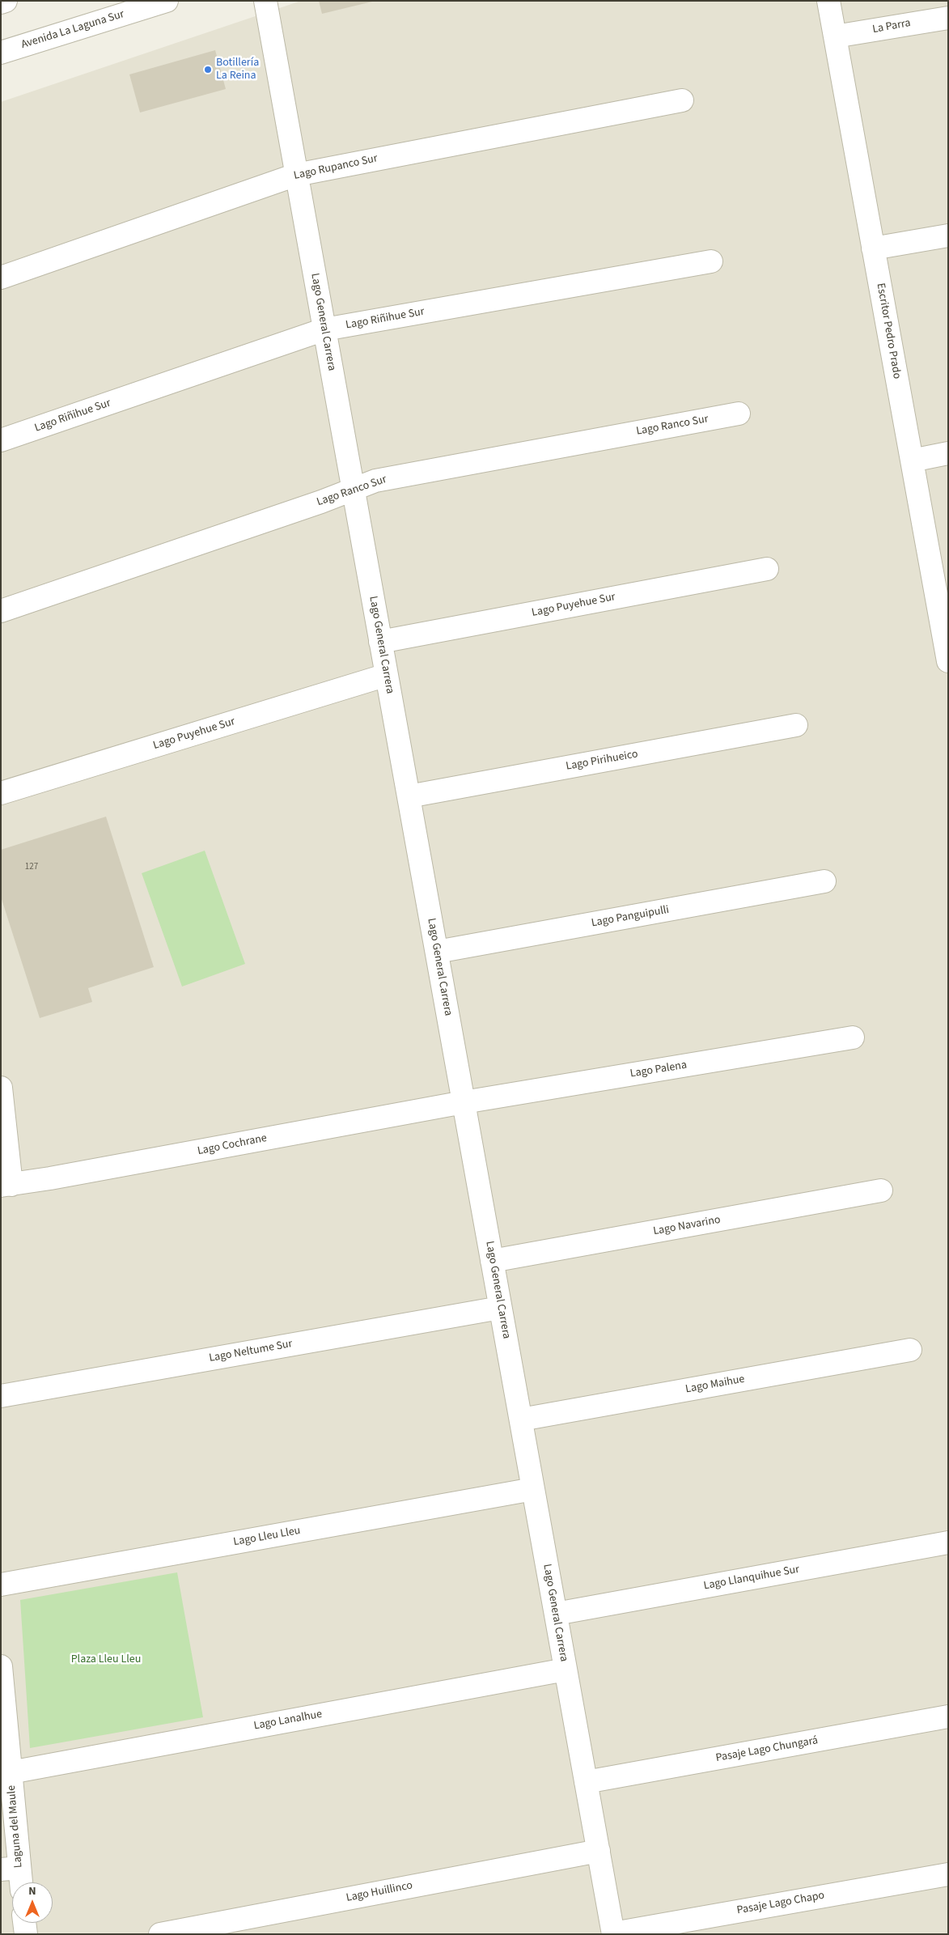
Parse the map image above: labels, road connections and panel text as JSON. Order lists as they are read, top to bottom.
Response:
{
  "streets": {
    "street": [
      "La Parra",
      "Avenida La Laguna Sur",
      "Lago Rupanco Sur",
      "Lago Riñihue Sur",
      "Lago General Carrera",
      "Escritor Pedro Prado",
      "Lago Ranco Sur",
      "Lago Puyehue Sur",
      "Lago Pirihueico",
      "Lago Panguipulli",
      "Lago Palena",
      "Lago Cochrane",
      "Lago Navarino",
      "Lago Neltume Sur",
      "Lago Maihue",
      "Lago Lleu Lleu",
      "Lago Llanquihue Sur",
      "Lago Lanalhue",
      "Pasaje Lago Chungará",
      "Laguna del Maule",
      "Lago Huillinco",
      "Pasaje Lago Chapo"
    ]
  },
  "crossings": [
    ["La Parra", "Escritor Pedro Prado"],
    ["Lago Rupanco Sur", "Lago General Carrera"],
    ["Lago Riñihue Sur", "Lago General Carrera"],
    ["Lago General Carrera", "Lago Ranco Sur"],
    ["Lago General Carrera", "Lago Puyehue Sur"],
    ["Lago General Carrera", "Lago Pirihueico"],
    ["Lago General Carrera", "Lago Panguipulli"],
    ["Lago General Carrera", "Lago Palena"],
    ["Lago General Carrera", "Lago Cochrane"],
    ["Lago General Carrera", "Lago Navarino"],
    ["Lago General Carrera", "Lago Neltume Sur"],
    ["Lago General Carrera", "Lago Maihue"],
    ["Lago General Carrera", "Lago Lleu Lleu"],
    ["Lago General Carrera", "Lago Llanquihue Sur"],
    ["Lago General Carrera", "Lago Lanalhue"],
    ["Lago General Carrera", "Pasaje Lago Chungará"],
    ["Lago General Carrera", "Lago Huillinco"],
    ["Lago General Carrera", "Pasaje Lago Chapo"],
    ["Lago Palena", "Lago Cochrane"],
    ["Lago Lanalhue", "Laguna del Maule"]
  ],
  "parks": ["Plaza Lleu Lleu"],
  "places": ["Botillería La Reina"],
  "house_numbers": ["127"],
  "north": "top"
}
